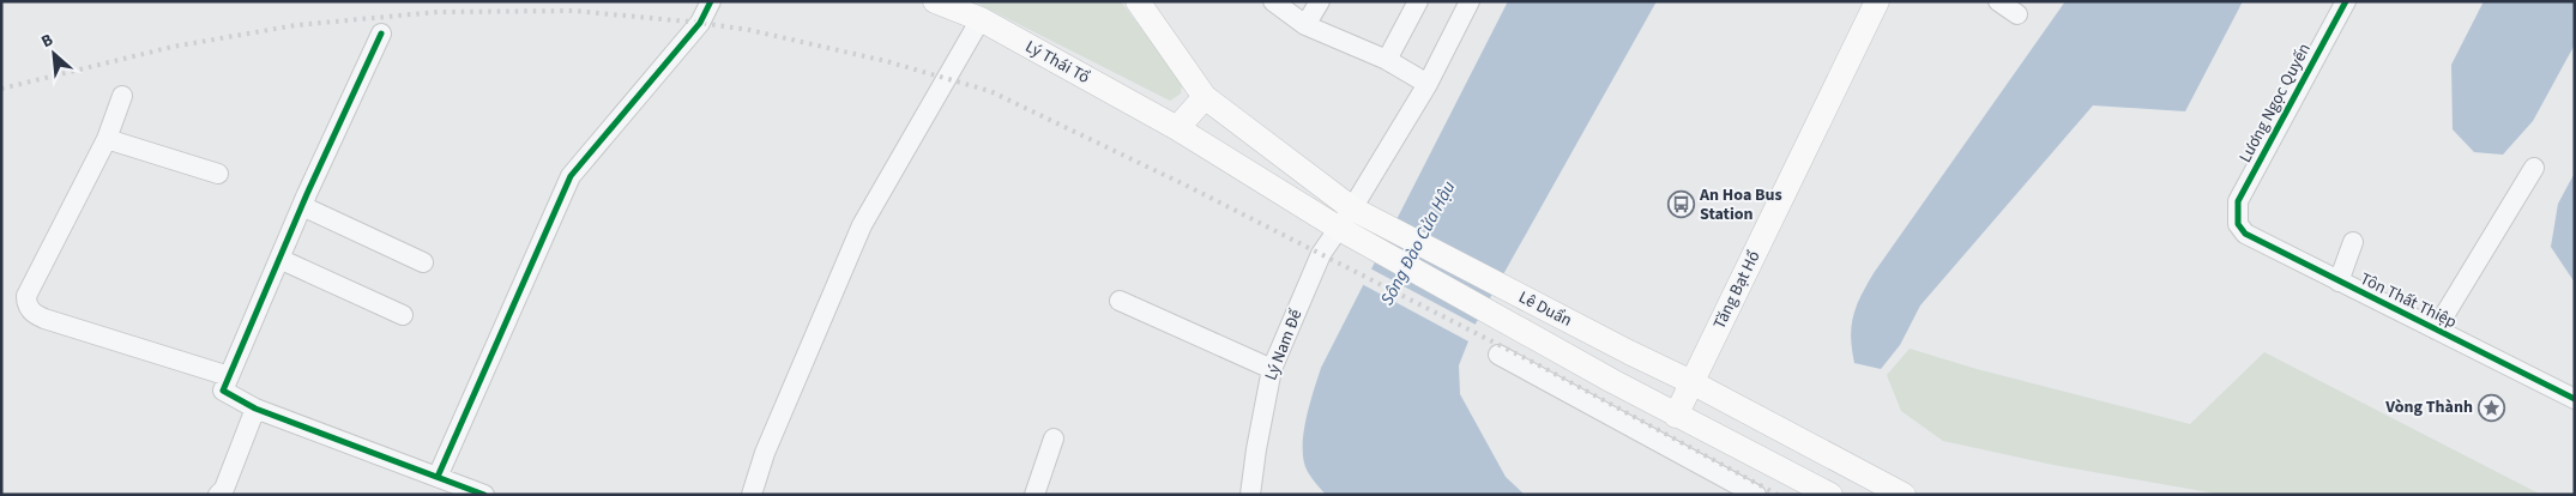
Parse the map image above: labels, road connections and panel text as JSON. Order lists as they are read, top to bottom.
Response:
{
  "streets": {
    "main road": ["Lý Thái Tổ", "Tăng Bạt Hổ", "Lê Duẩn"],
    "street": ["Lương Ngọc Quyến", "Tôn Thất Thiệp", "Lý Nam Đế"]
  },
  "crossings": [
    ["Lý Thái Tổ", "Lê Duẩn"],
    ["Lương Ngọc Quyến", "Tôn Thất Thiệp"],
    ["Tăng Bạt Hổ", "Lê Duẩn"],
    ["Lê Duẩn", "Lý Nam Đế"]
  ],
  "water": ["Sông Đào Cửa Hậu"],
  "places": {
    "bus stop": ["An Hoa Bus Station"],
    "place": ["Vòng Thành"]
  },
  "north": "top left"
}
